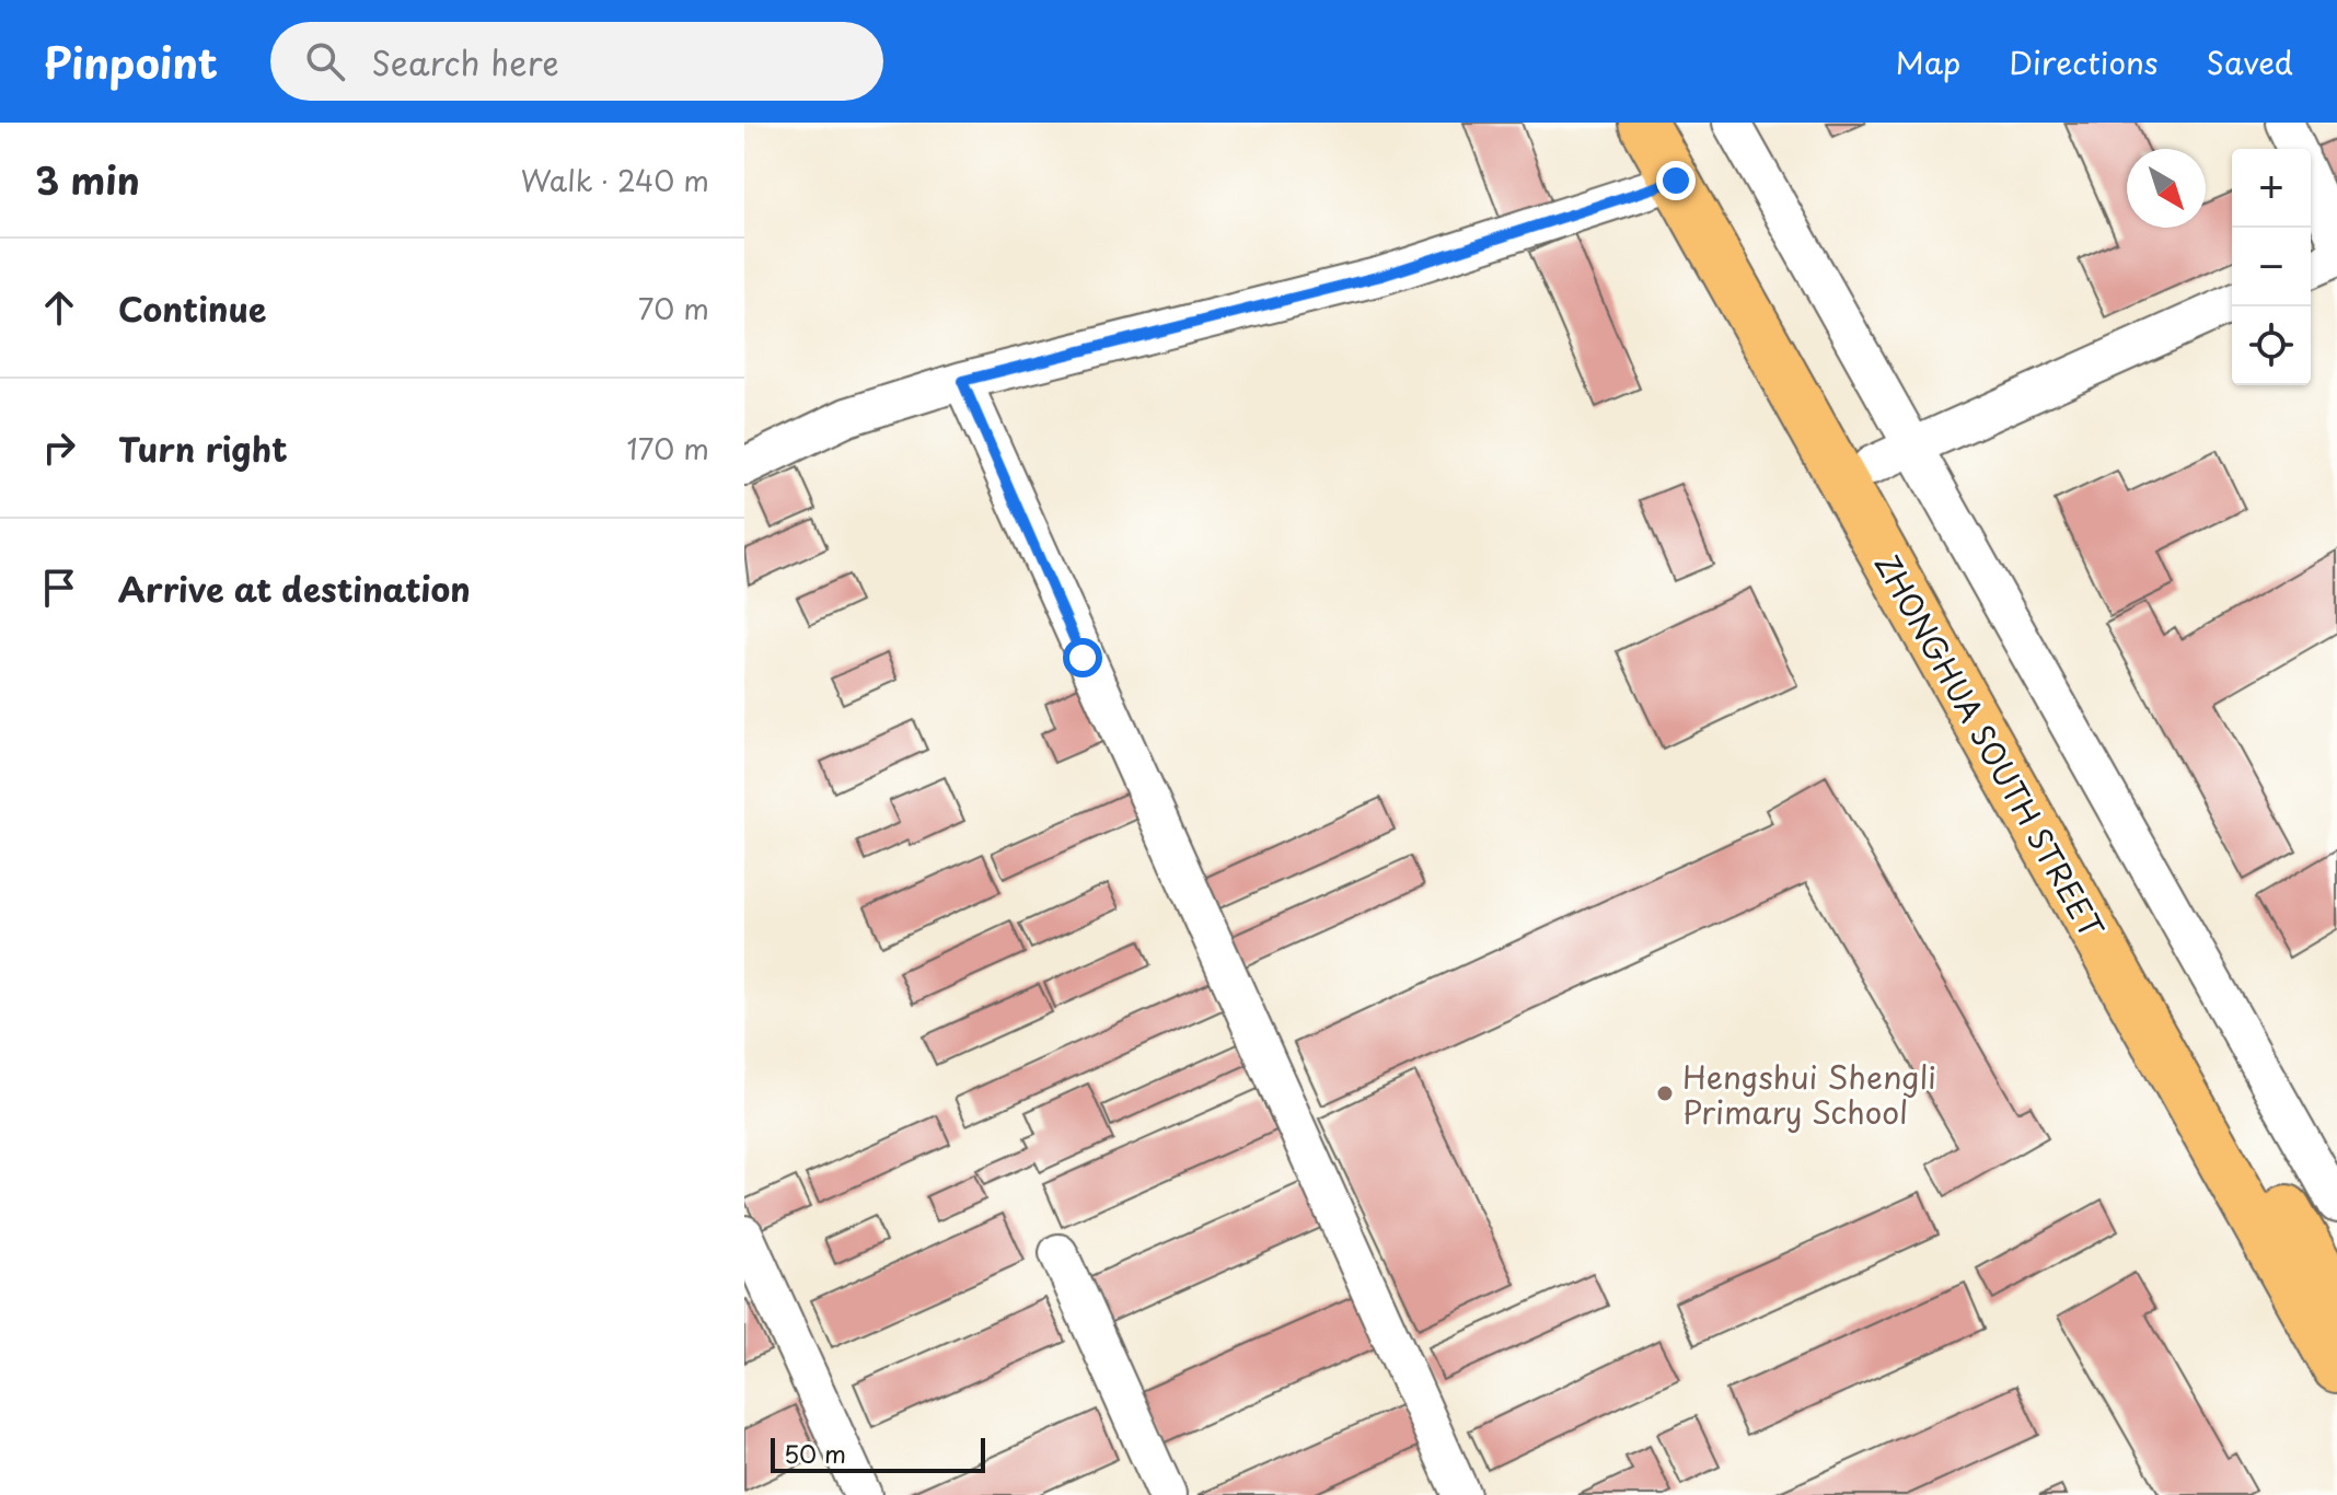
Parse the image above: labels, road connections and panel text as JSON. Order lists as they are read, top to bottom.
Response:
{
  "streets": {
    "main road": ["ZHONGHUA SOUTH STREET"]
  },
  "places": ["Hengshui Shengli Primary School"],
  "scale_bar": "50 m",
  "north": "bottom right",
  "page": {
    "header": "Pinpoint",
    "search": "Search here",
    "nav": ["Map", "Directions", "Saved"],
    "heading": ["3 min", "Walk · 240 m"],
    "map_buttons": ["+", "−"],
    "list": [
      ["Continue", "70 m"],
      ["Turn right", "170 m"],
      "Arrive at destination"
    ],
    "scale": "50 m"
  }
}
